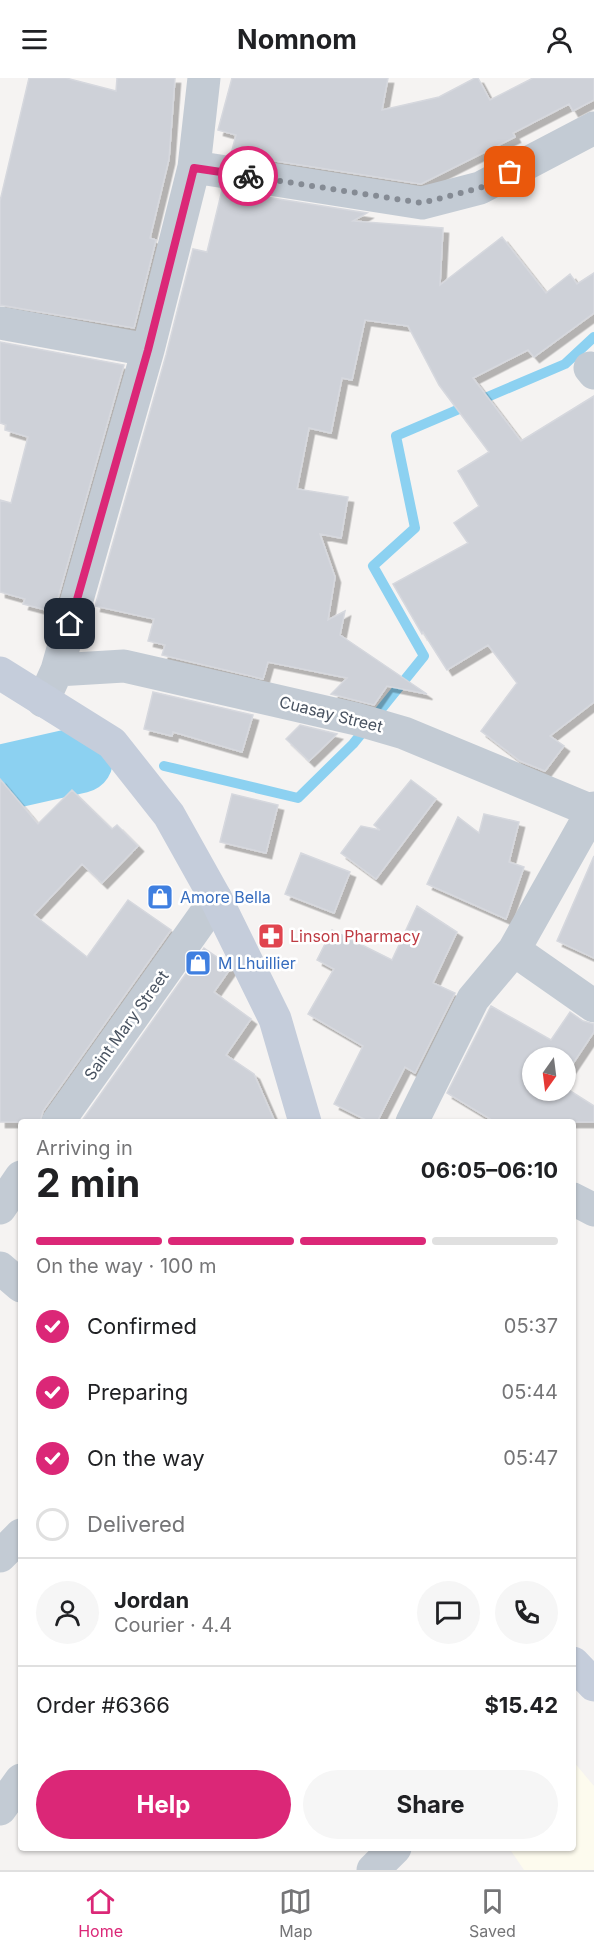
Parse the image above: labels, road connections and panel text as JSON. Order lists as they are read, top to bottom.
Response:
{
  "streets": {
    "street": ["Cuasay Street", "Saint Mary Street"]
  },
  "places": {
    "shop": ["Amore Bella", "M Lhuillier"],
    "pharmacy": ["Linson Pharmacy"]
  },
  "north": "bottom",
  "page": {
    "header": "Nomnom",
    "heading": ["2 min", "Arriving in", "06:05–06:10"],
    "panel": [
      "Jordan",
      "Courier · 4.4",
      "Order #6366",
      "$15.42"
    ],
    "bar": "On the way · 100 m",
    "list": [
      ["Confirmed", "05:37"],
      ["Preparing", "05:44"],
      ["On the way", "05:47"],
      "Delivered"
    ],
    "buttons": ["Help", "Share"],
    "tabs": ["Home", "Map", "Saved"]
  }
}
